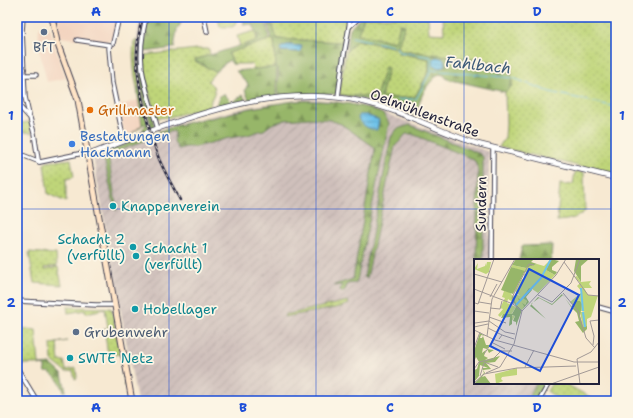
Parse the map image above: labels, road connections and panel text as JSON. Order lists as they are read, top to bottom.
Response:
{
  "streets": {
    "street": ["Oelmühlenstraße", "Sundern"]
  },
  "crossings": [
    ["Oelmühlenstraße", "Sundern"]
  ],
  "water": ["Fahlbach"],
  "places": [
    "BfT",
    "Grillmaster",
    "Bestattungen Hackmann",
    "Knappenverein",
    "Schacht 2 (verfüllt)",
    "Schacht 1 (verfüllt)",
    "Hobellager",
    "Grubenwehr",
    "SWTE Netz"
  ],
  "grid": {
    "columns": [
      "A",
      "B",
      "C",
      "D"
    ],
    "rows": ["1", "2"]
  }
}
